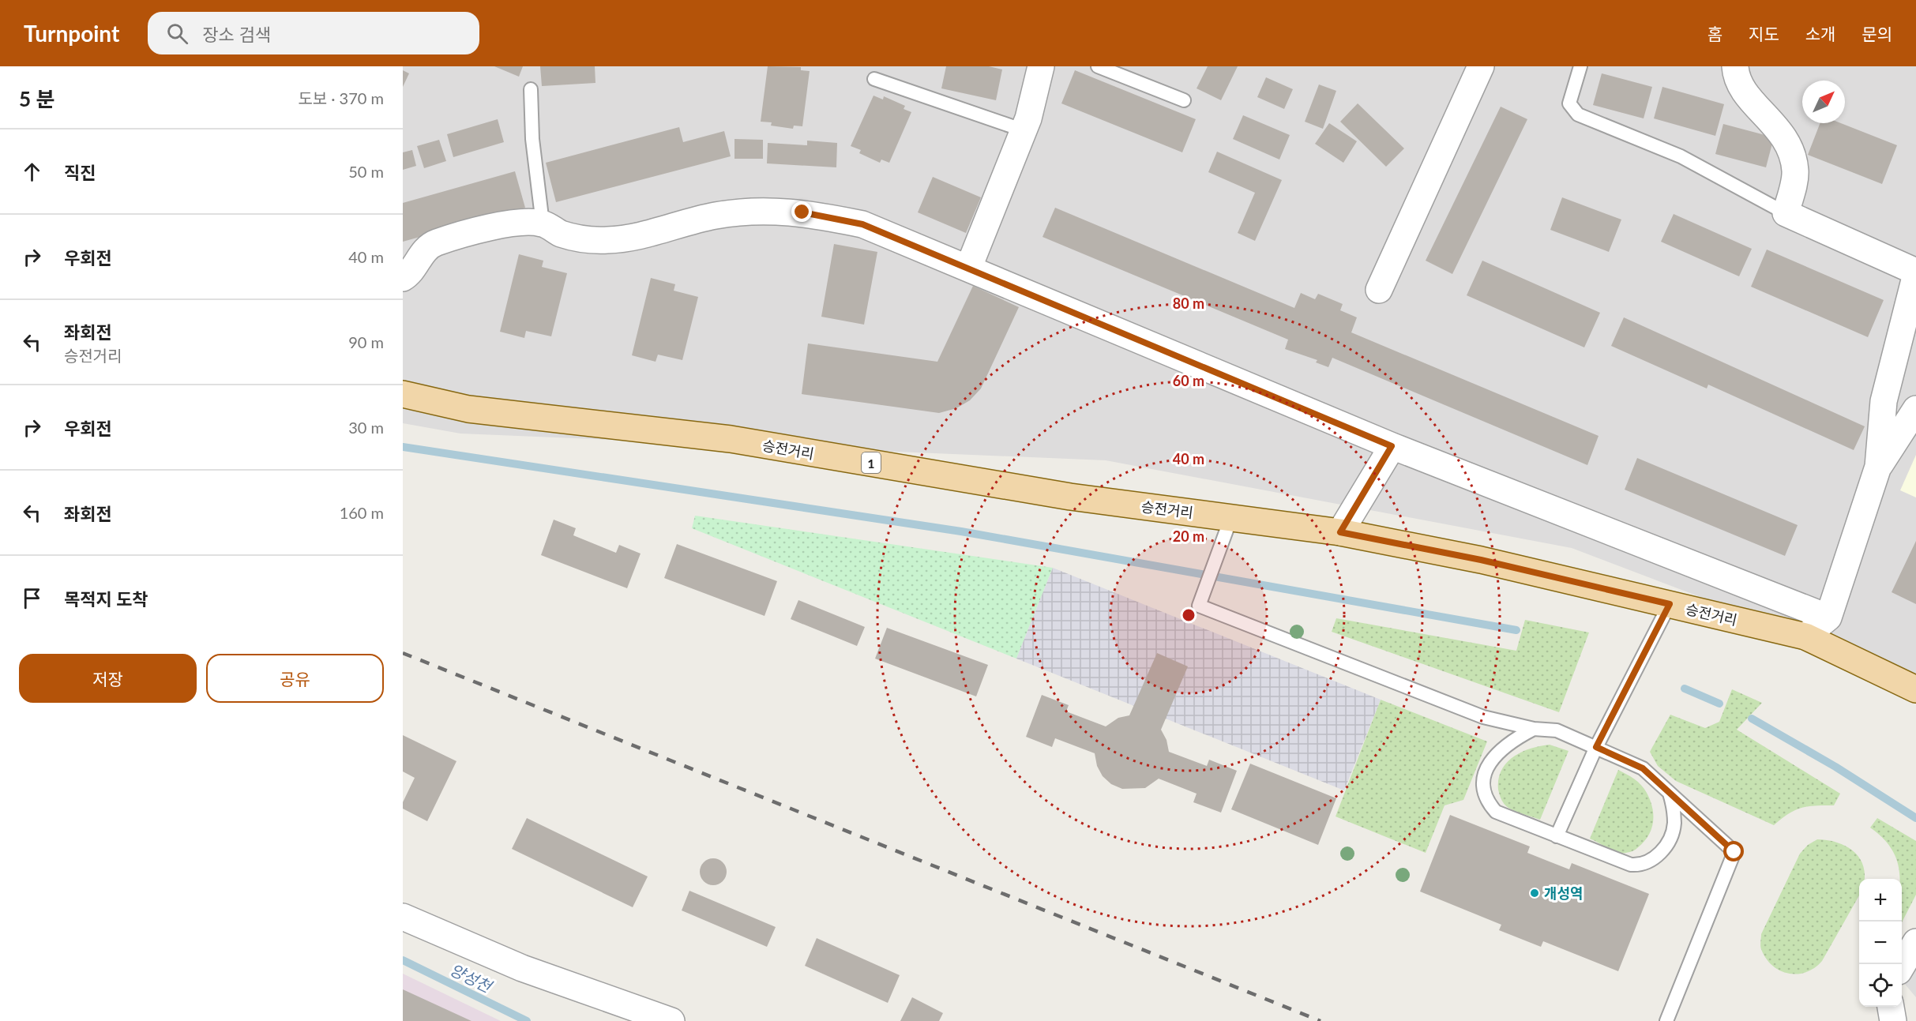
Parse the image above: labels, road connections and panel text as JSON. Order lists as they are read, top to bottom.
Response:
{
  "streets": {
    "main road": ["승전거리", "1"]
  },
  "water": ["양성천"],
  "places": ["개성역"],
  "north": "top right",
  "page": {
    "header": "Turnpoint",
    "search": "장소 검색",
    "nav": [
      "홈",
      "지도",
      "소개",
      "문의"
    ],
    "heading": ["5 분", "도보 · 370 m"],
    "list": [
      ["직진", "50 m"],
      ["우회전", "40 m"],
      ["좌회전", "승전거리", "90 m"],
      ["우회전", "30 m"],
      ["좌회전", "160 m"],
      "목적지 도착"
    ],
    "buttons": ["저장", "공유"],
    "map_buttons": ["+", "−"]
  },
  "rings": [
    "80 m",
    "60 m",
    "40 m",
    "20 m"
  ]
}
